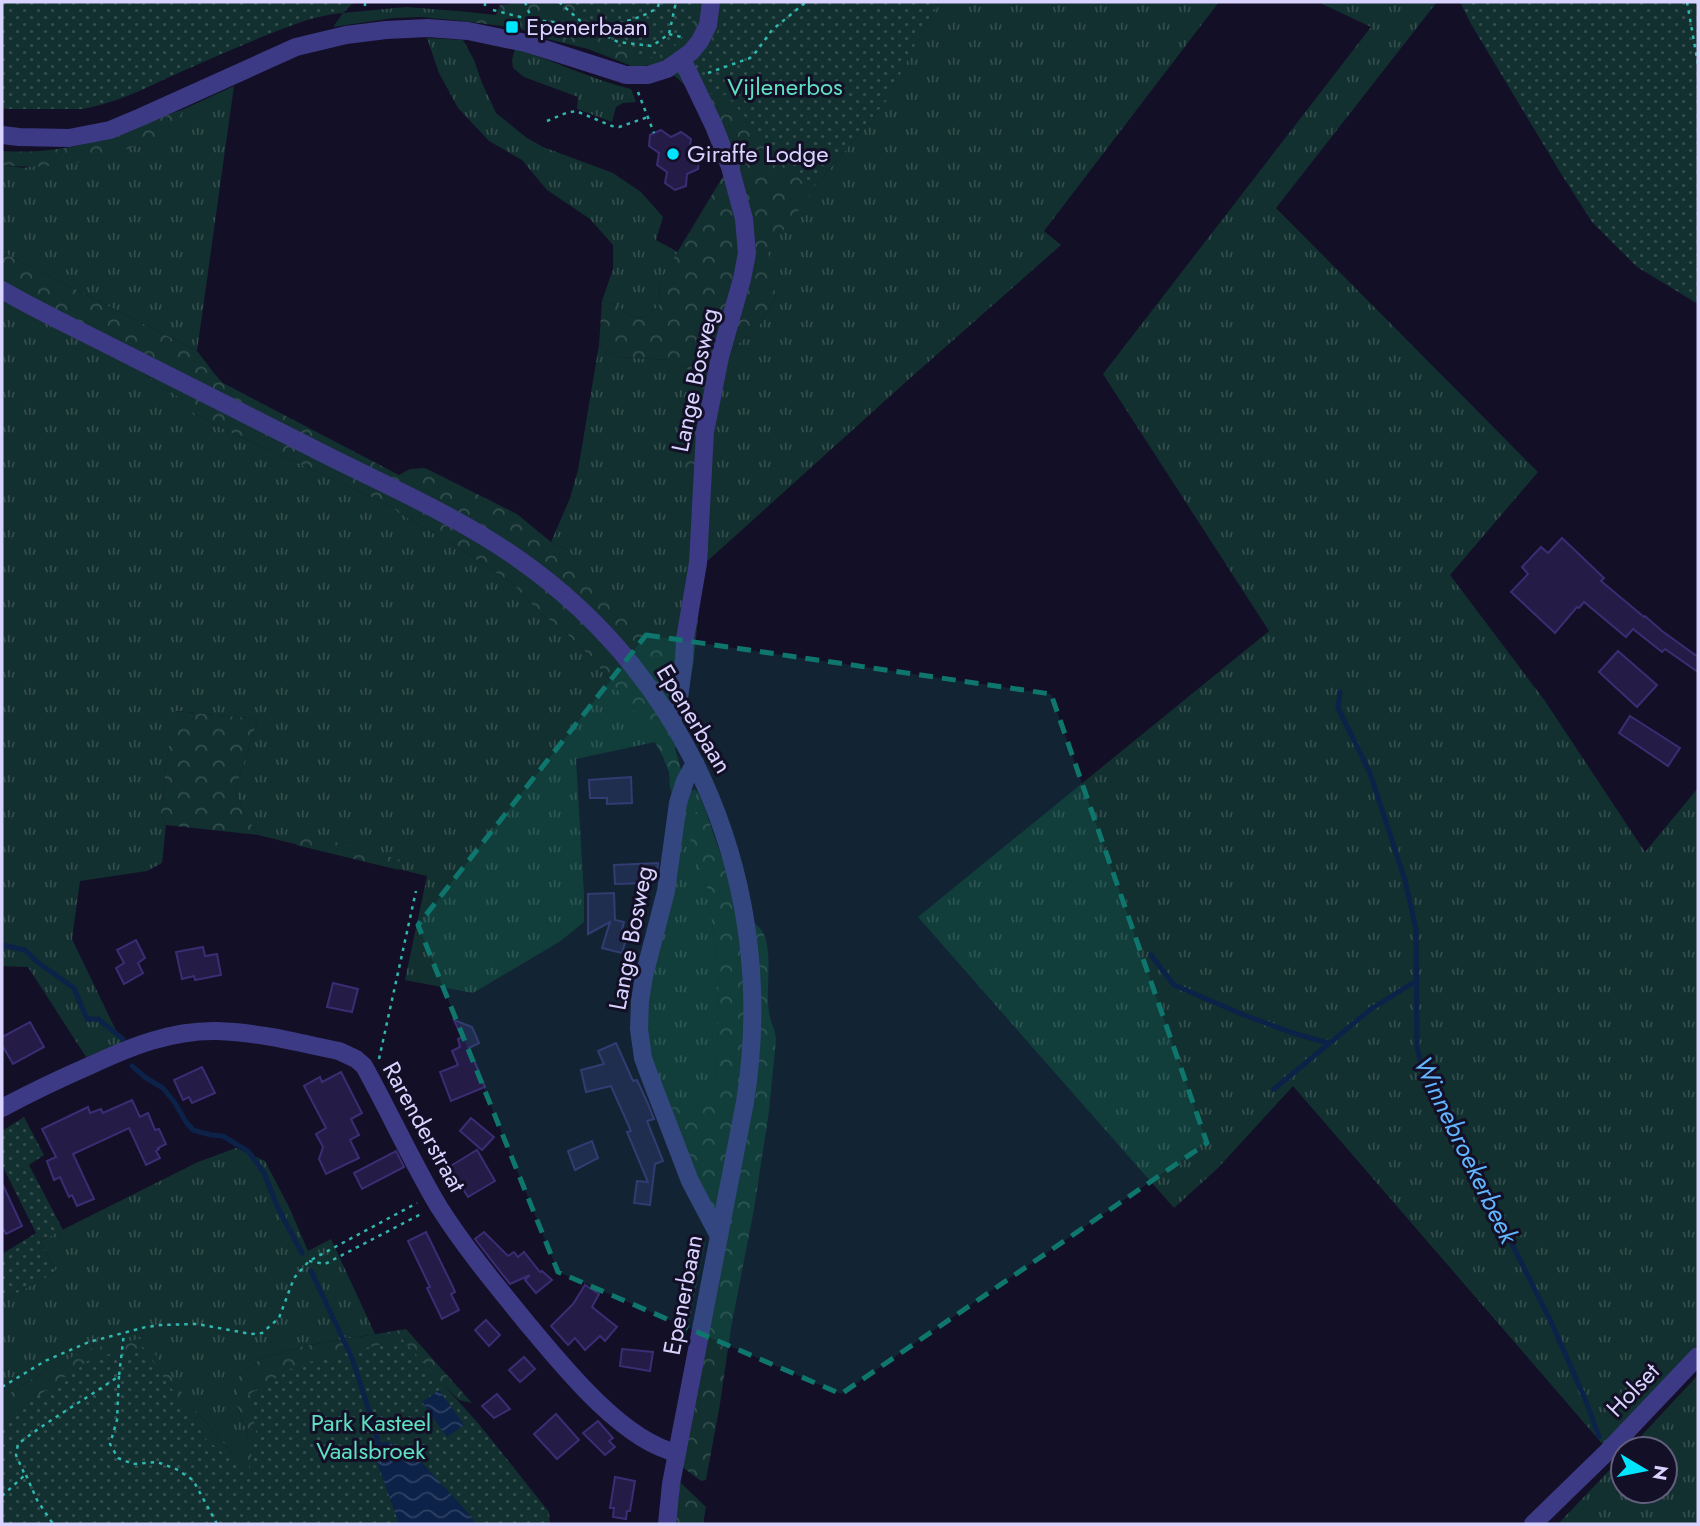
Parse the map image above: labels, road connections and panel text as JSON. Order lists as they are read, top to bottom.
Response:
{
  "streets": {
    "street": [
      "Lange Bosweg",
      "Epenerbaan",
      "Rarenderstraat",
      "Holset"
    ]
  },
  "crossings": [
    ["Lange Bosweg", "Epenerbaan"],
    ["Epenerbaan", "Rarenderstraat"]
  ],
  "water": ["Winnebroekerbeek"],
  "parks": ["Vijlenerbos", "Park Kasteel Vaalsbroek"],
  "places": {
    "transit": ["Epenerbaan"],
    "other": ["Giraffe Lodge"]
  },
  "north": "right"
}
